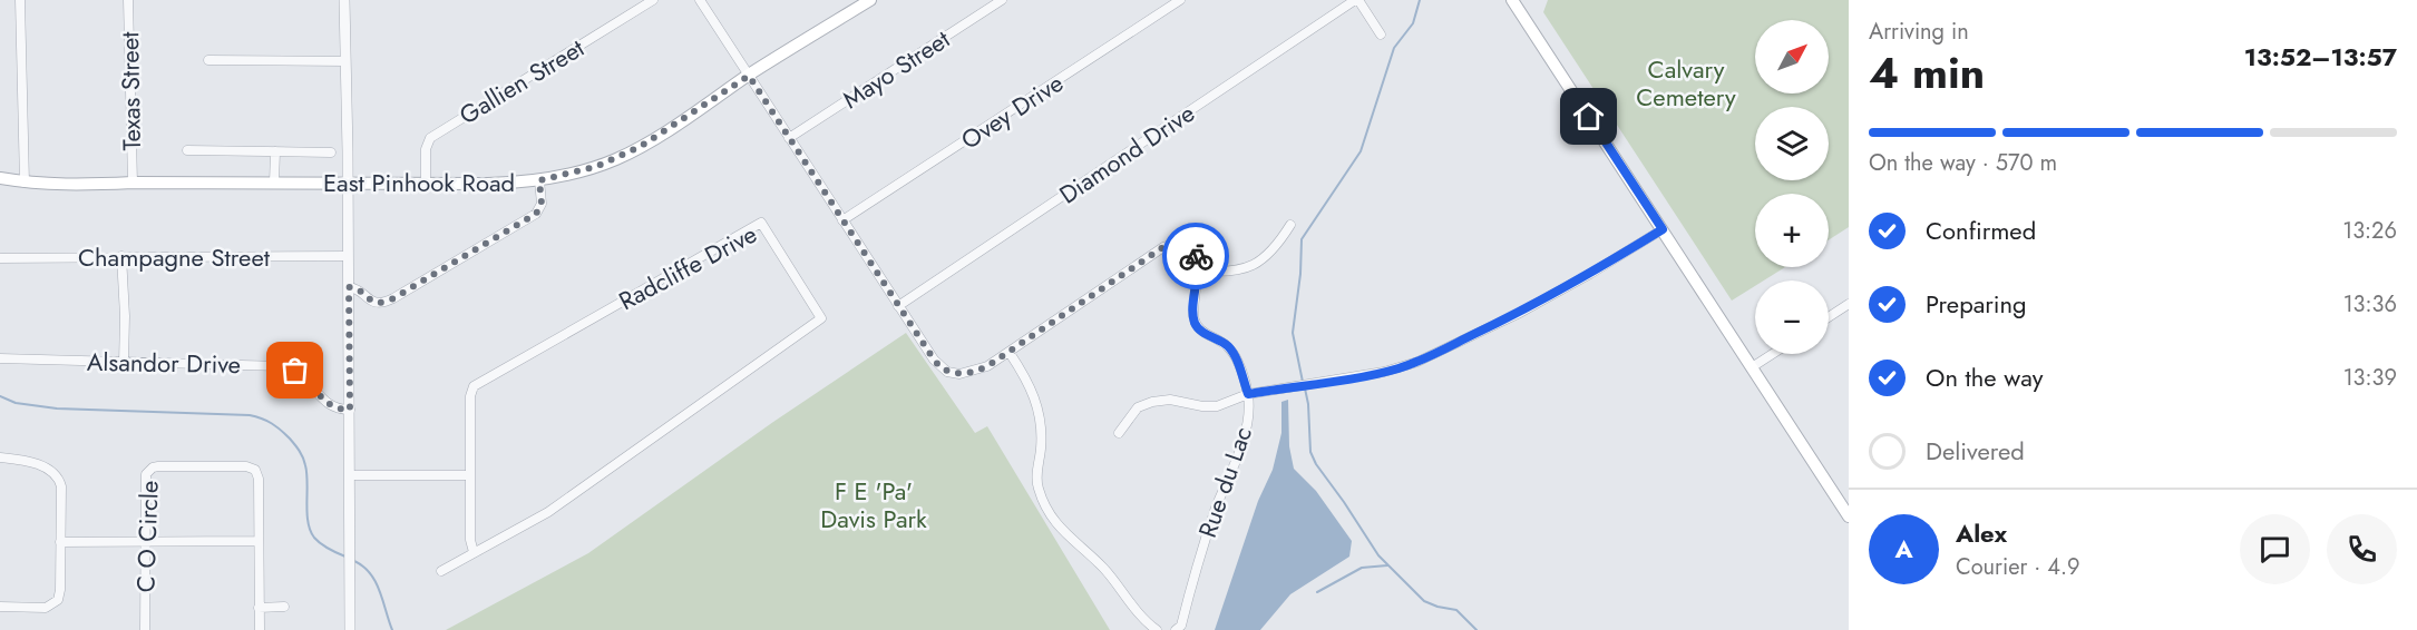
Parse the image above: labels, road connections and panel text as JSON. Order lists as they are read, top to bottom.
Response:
{
  "streets": {
    "main road": ["East Pinhook Road"],
    "street": [
      "Mayo Street",
      "Gallien Street",
      "Texas Street",
      "Ovey Drive",
      "Diamond Drive",
      "Champagne Street",
      "Radcliffe Drive",
      "Alsandor Drive",
      "Rue du Lac",
      "C O Circle"
    ]
  },
  "crossings": [
    ["Gallien Street", "East Pinhook Road"],
    ["Texas Street", "East Pinhook Road"]
  ],
  "parks": ["Calvary Cemetery", "F E 'Pa' Davis Park"],
  "north": "top right",
  "page": {
    "heading": ["4 min", "Arriving in", "13:52–13:57"],
    "panel": ["Alex", "Courier · 4.9"],
    "map_buttons": ["+", "−"],
    "bar": "On the way · 570 m",
    "list": [
      ["Confirmed", "13:26"],
      ["Preparing", "13:36"],
      ["On the way", "13:39"],
      "Delivered"
    ],
    "round": "A"
  }
}
